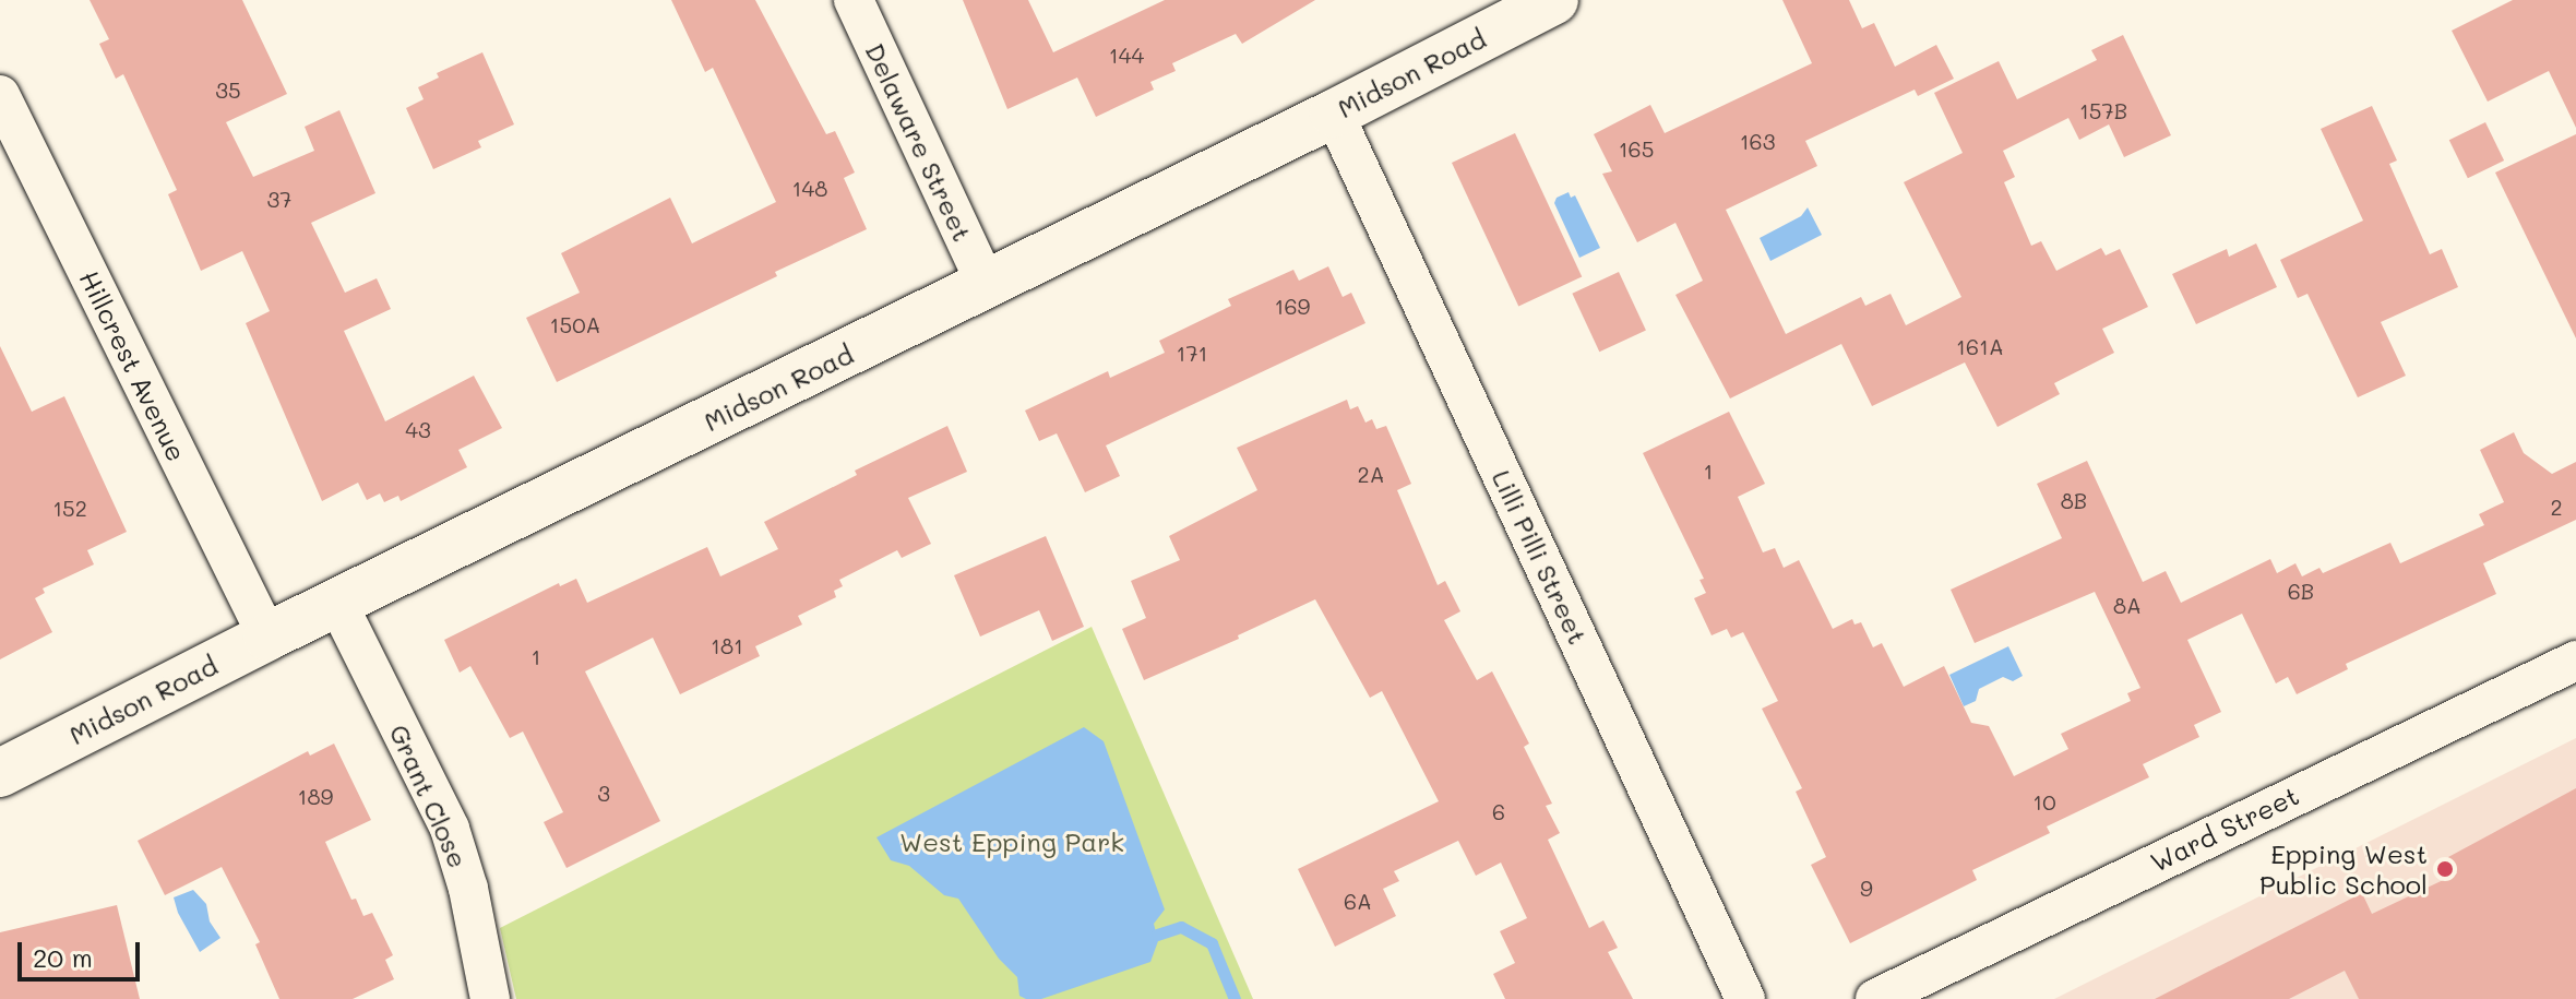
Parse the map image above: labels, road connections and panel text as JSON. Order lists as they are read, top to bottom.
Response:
{
  "streets": {
    "street": [
      "Midson Road",
      "Delaware Street",
      "Hillcrest Avenue",
      "Lilli Pilli Street",
      "Grant Close",
      "Ward Street"
    ]
  },
  "crossings": [
    ["Midson Road", "Delaware Street"],
    ["Midson Road", "Hillcrest Avenue"],
    ["Midson Road", "Lilli Pilli Street"],
    ["Midson Road", "Grant Close"]
  ],
  "parks": ["West Epping Park"],
  "places": ["Epping West Public School"],
  "house_numbers": [
    "144",
    "35",
    "157B",
    "163",
    "165",
    "148",
    "37",
    "169",
    "150A",
    "161A",
    "171",
    "43",
    "1",
    "2A",
    "8B",
    "2",
    "152",
    "6B",
    "8A",
    "181",
    "1",
    "3",
    "189",
    "10",
    "6",
    "9",
    "6A"
  ],
  "scale_bar": "20 m"
}
